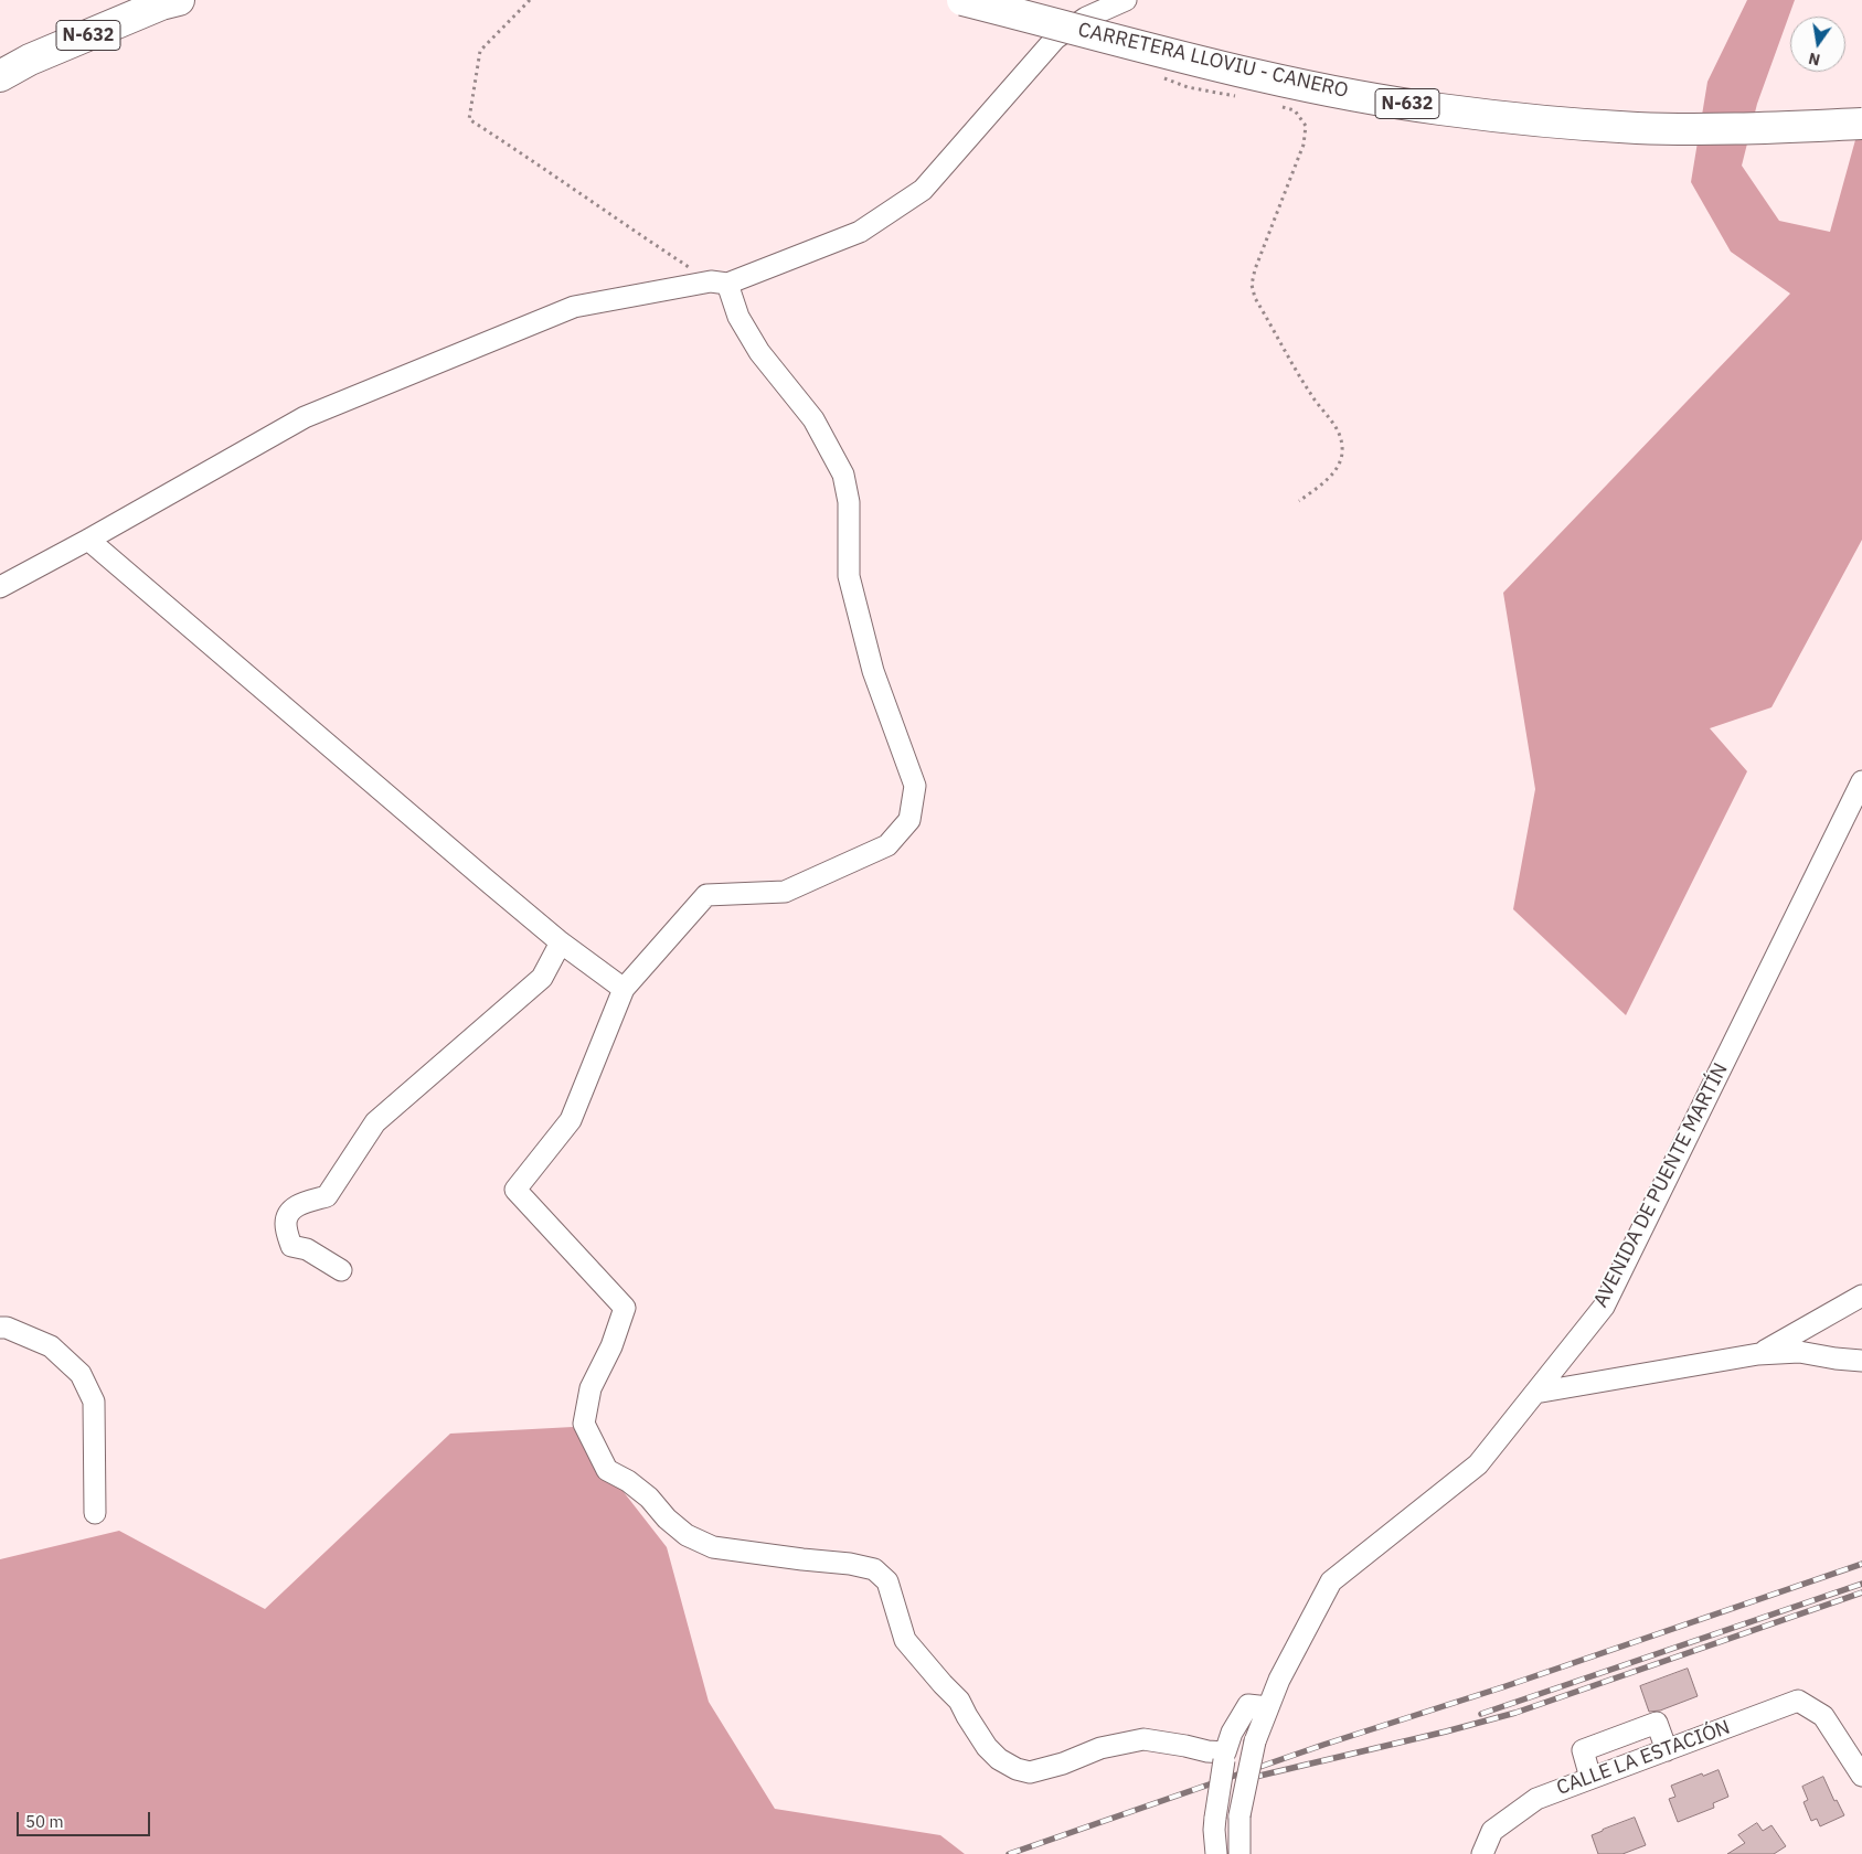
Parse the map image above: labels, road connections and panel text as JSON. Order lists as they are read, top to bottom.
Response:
{
  "streets": {
    "highway": ["N-632", "CARRETERA LLOVIU - CANERO"],
    "street": ["AVENIDA DE PUENTE MARTÍN", "CALLE LA ESTACIÓN"]
  },
  "scale_bar": "50 m",
  "north": "bottom"
}
